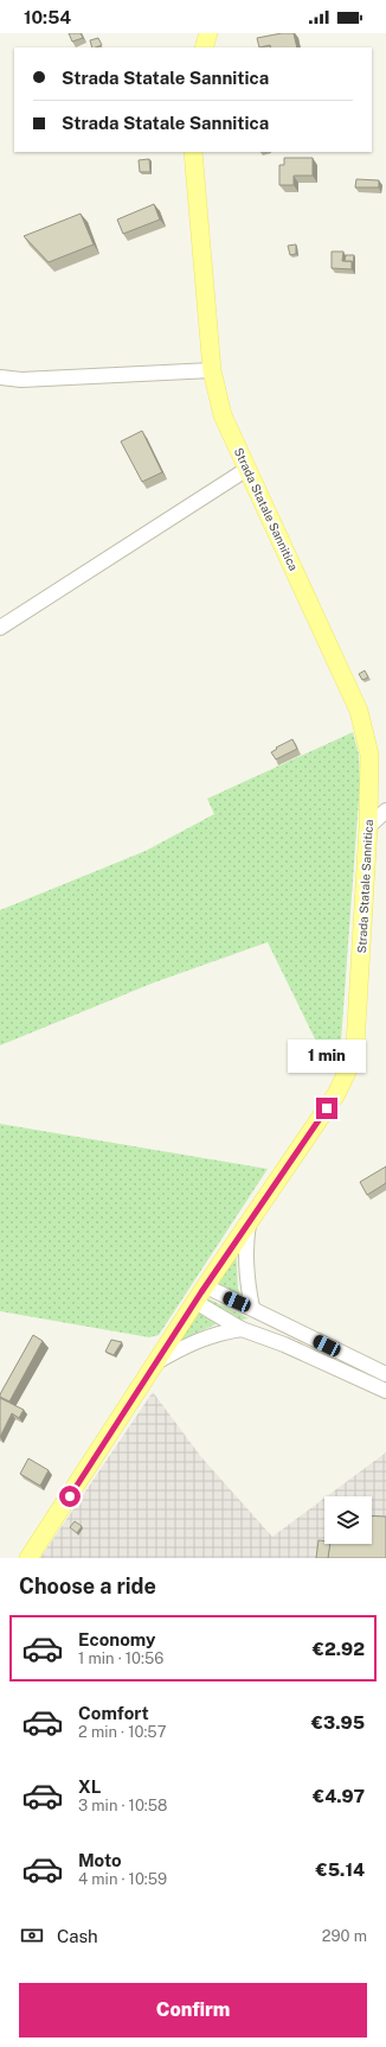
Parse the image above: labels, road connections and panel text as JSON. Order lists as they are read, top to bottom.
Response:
{
  "streets": {
    "main road": ["Strada Statale Sannitica"]
  },
  "page": {
    "status": "10:54",
    "banner": ["Strada Statale Sannitica", "Strada Statale Sannitica"],
    "bubble": "1 min",
    "heading": "Choose a ride",
    "list": [
      {
        "name": "Economy",
        "note": "1 min · 10:56",
        "value": "€2.92"
      },
      {
        "name": "Comfort",
        "note": "2 min · 10:57",
        "value": "€3.95"
      },
      {
        "name": "XL",
        "note": "3 min · 10:58",
        "value": "€4.97"
      },
      {
        "name": "Moto",
        "note": "4 min · 10:59",
        "value": "€5.14"
      }
    ],
    "pay": ["Cash", "290 m"],
    "buttons": "Confirm"
  }
}
